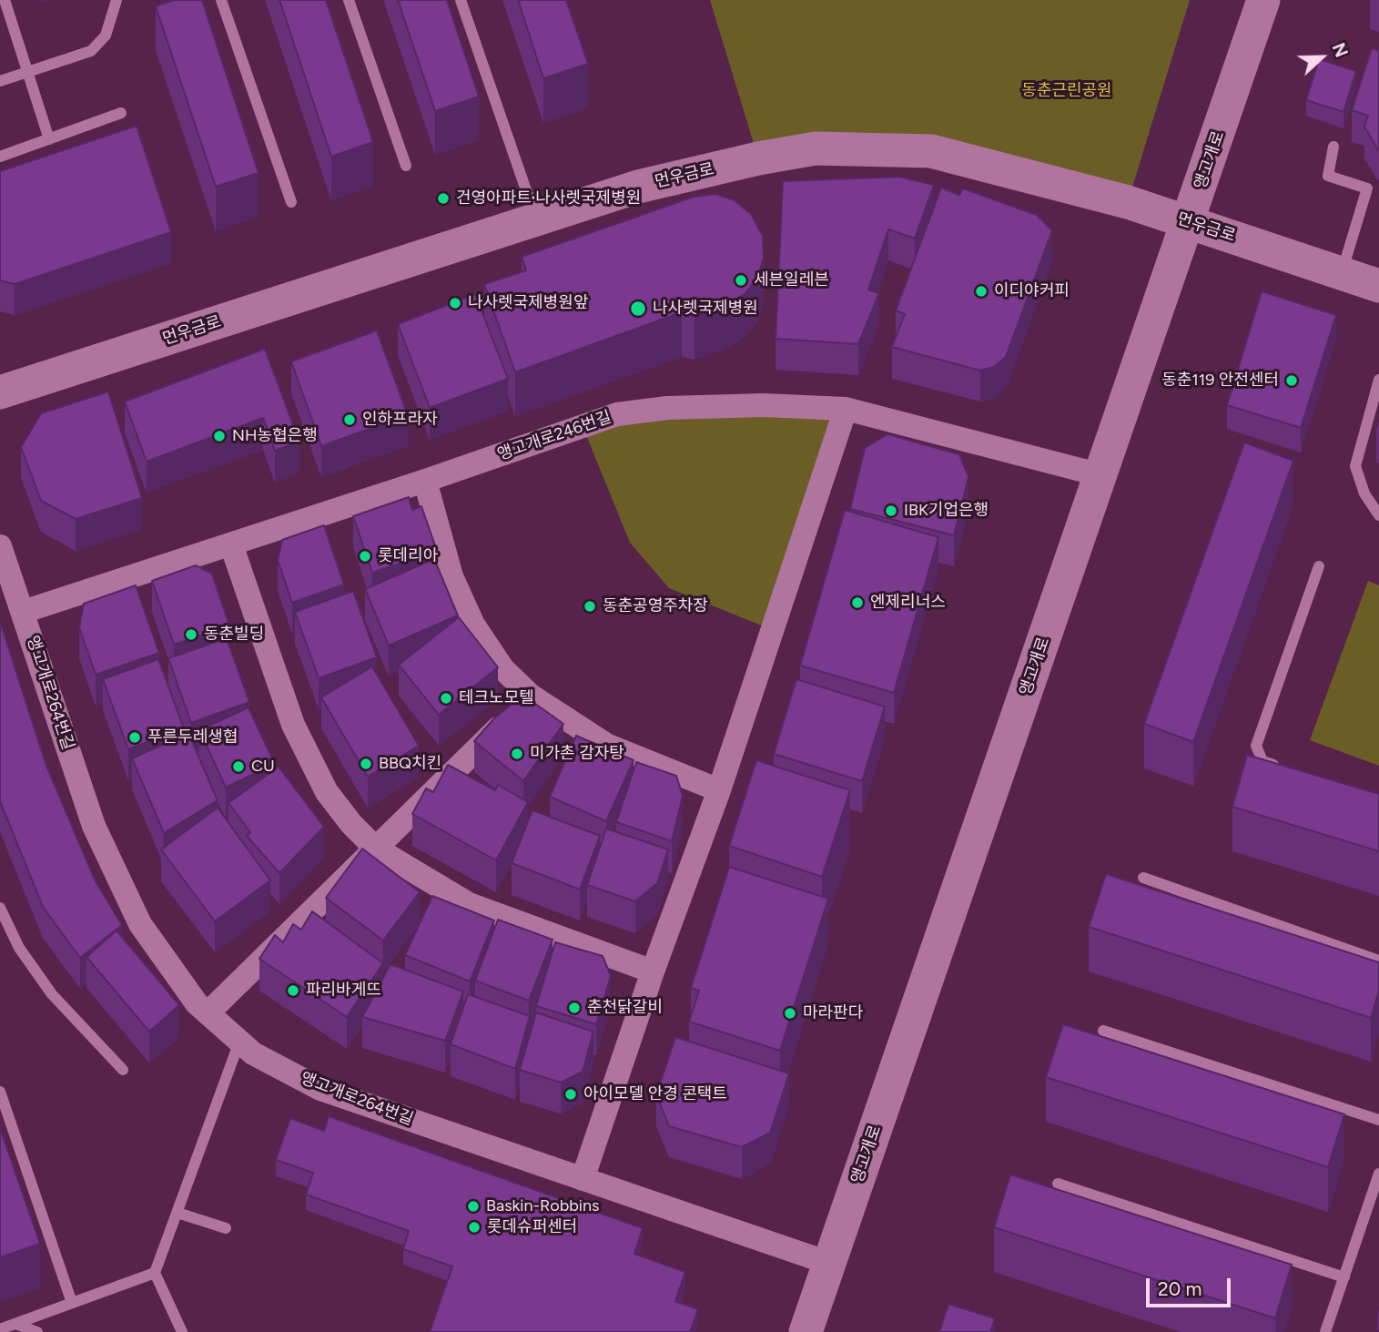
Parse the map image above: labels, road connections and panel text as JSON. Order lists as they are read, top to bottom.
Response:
{
  "streets": {
    "main road": ["앵고개로", "먼우금로"],
    "street": ["앵고개로246번길", "앵고개로264번길"]
  },
  "crossings": [
    ["앵고개로", "먼우금로"],
    ["앵고개로", "앵고개로246번길"],
    ["앵고개로", "앵고개로264번길"],
    ["앵고개로246번길", "앵고개로264번길"]
  ],
  "parks": ["동춘근린공원"],
  "places": [
    "건영아파트·나사렛국제병원",
    "세븐일레븐",
    "이디야커피",
    "나사렛국제병원앞",
    "나사렛국제병원",
    "동춘119 안전센터",
    "인하프라자",
    "NH농협은행",
    "IBK기업은행",
    "롯데리아",
    "엔제리너스",
    "동춘공영주차장",
    "동춘빌딩",
    "테크노모텔",
    "푸른두레생협",
    "미가촌 감자탕",
    "BBQ치킨",
    "CU",
    "파리바게뜨",
    "춘천닭갈비",
    "마라판다",
    "아이모델 안경 콘택트",
    "Baskin-Robbins",
    "롯데슈퍼센터"
  ],
  "scale_bar": "20 m",
  "north": "right"
}
